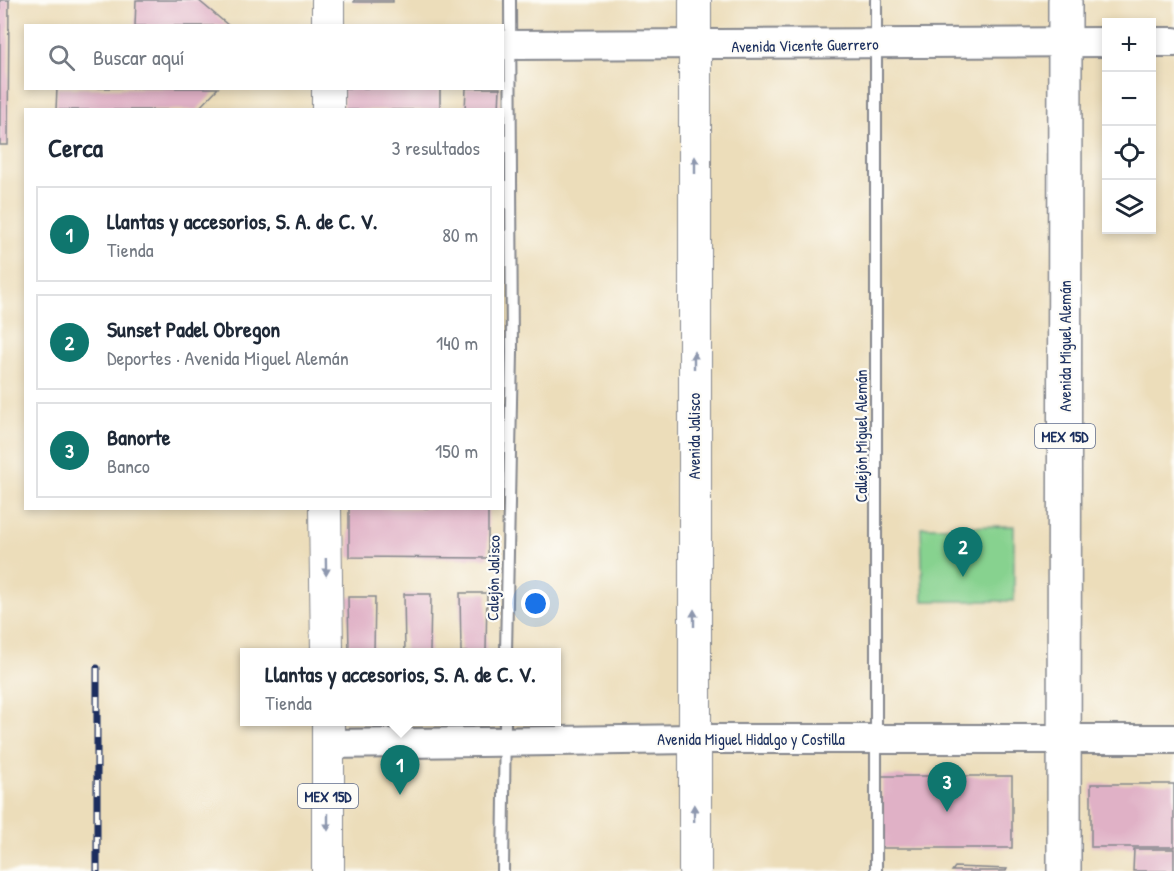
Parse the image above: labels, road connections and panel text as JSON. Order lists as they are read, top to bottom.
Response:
{
  "streets": {
    "highway": ["Avenida Miguel Alemán", "MEX 15D"],
    "main road": ["Avenida Jalisco"],
    "street": ["Avenida Vicente Guerrero", "Avenida Miguel Hidalgo y Costilla"],
    "lane": ["Callejón Miguel Alemán", "Calejón Jalisco"]
  },
  "crossings": [
    ["Avenida Vicente Guerrero", "Avenida Miguel Alemán"],
    ["Avenida Vicente Guerrero", "Avenida Jalisco"],
    ["Avenida Vicente Guerrero", "Callejón Miguel Alemán"],
    ["Avenida Vicente Guerrero", "Calejón Jalisco"],
    ["Avenida Miguel Alemán", "Avenida Miguel Hidalgo y Costilla"],
    ["Avenida Jalisco", "Avenida Miguel Hidalgo y Costilla"],
    ["Callejón Miguel Alemán", "Avenida Miguel Hidalgo y Costilla"],
    ["MEX 15D", "Avenida Miguel Hidalgo y Costilla"]
  ],
  "one_way": ["Avenida Jalisco"],
  "page": {
    "map_buttons": ["+", "−"],
    "search": "Buscar aquí",
    "heading": ["Cerca", "3 resultados"],
    "list": [
      {
        "mark": "1",
        "name": "Llantas y accesorios, S. A. de C. V.",
        "note": "Tienda",
        "value": "80 m"
      },
      {
        "mark": "2",
        "name": "Sunset Padel Obregon",
        "note": "Deportes · Avenida Miguel Alemán",
        "value": "140 m"
      },
      {
        "mark": "3",
        "name": "Banorte",
        "note": "Banco",
        "value": "150 m"
      }
    ],
    "pins": ["2", "1", "3"],
    "popup": ["Llantas y accesorios, S. A. de C. V.", "Tienda"]
  }
}
